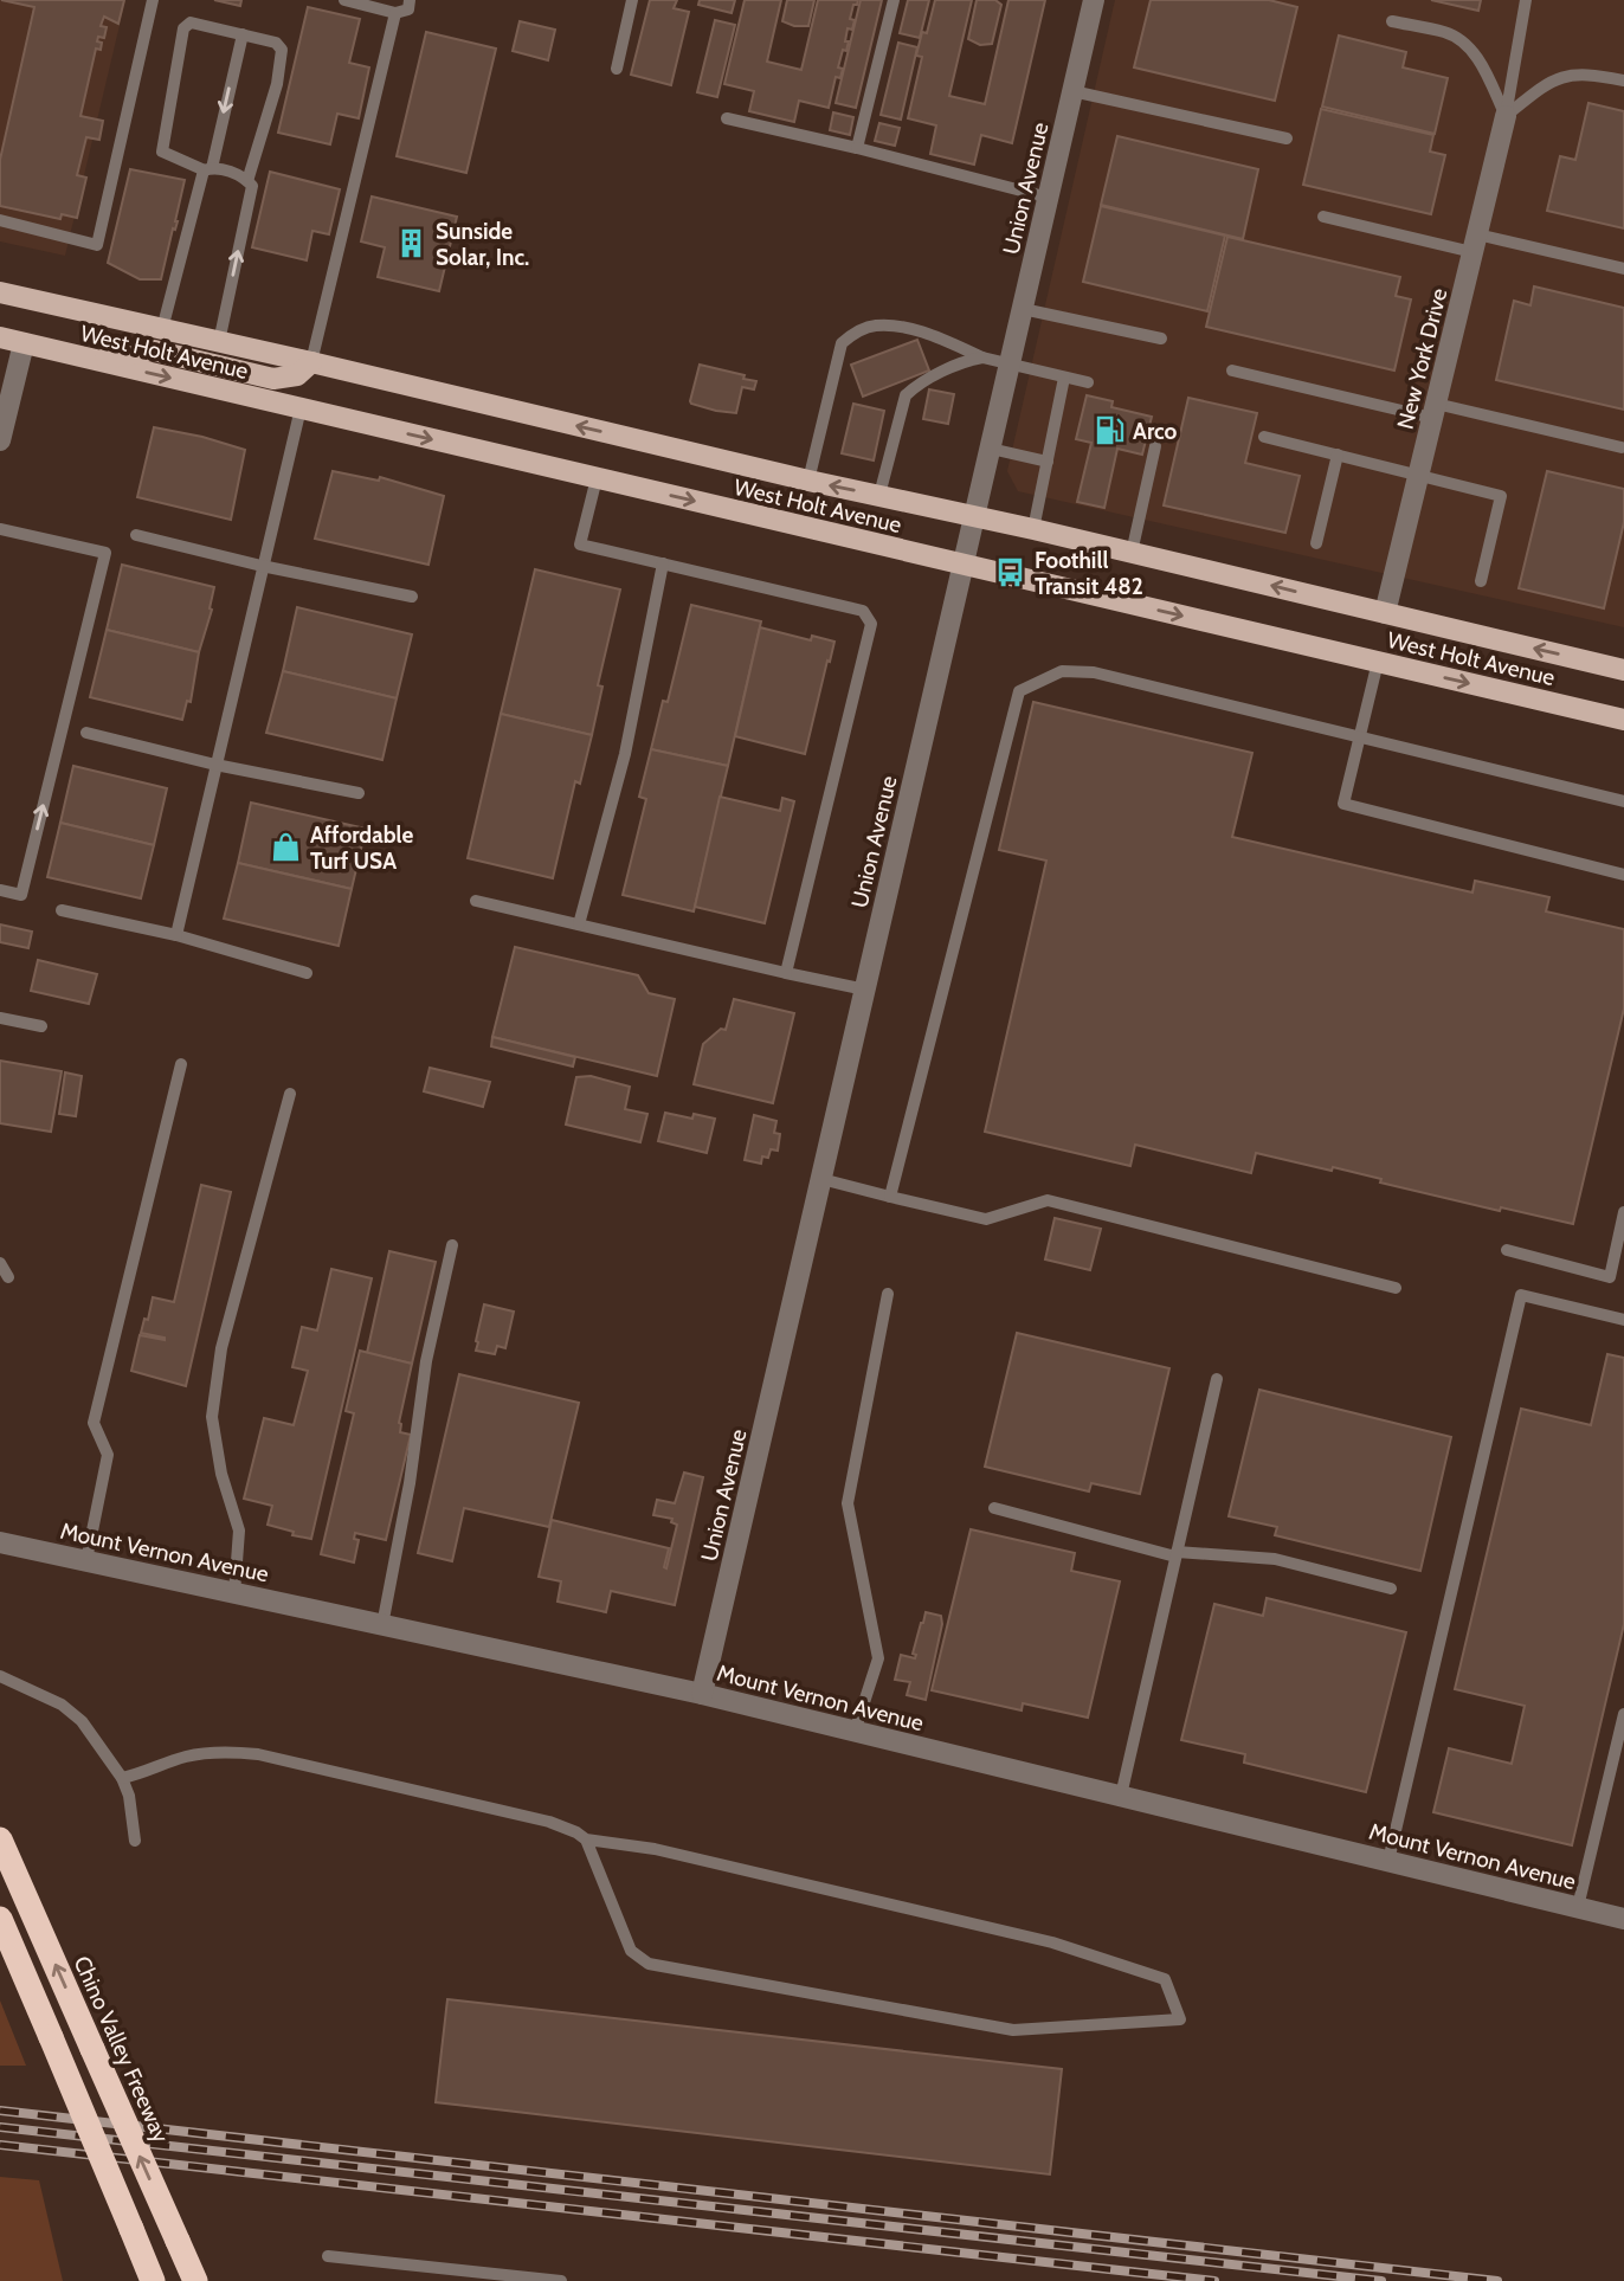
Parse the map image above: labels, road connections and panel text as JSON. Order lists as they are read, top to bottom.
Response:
{
  "streets": {
    "highway": ["Chino Valley Freeway"],
    "main road": ["West Holt Avenue"],
    "street": ["Union Avenue", "New York Drive", "Mount Vernon Avenue"]
  },
  "crossings": [
    ["Union Avenue", "West Holt Avenue"],
    ["Union Avenue", "Mount Vernon Avenue"],
    ["West Holt Avenue", "New York Drive"]
  ],
  "places": {
    "building": ["Sunside Solar, Inc."],
    "fuel station": ["Arco"],
    "bus stop": ["Foothill Transit 482"],
    "shop": ["Affordable Turf USA"]
  }
}
